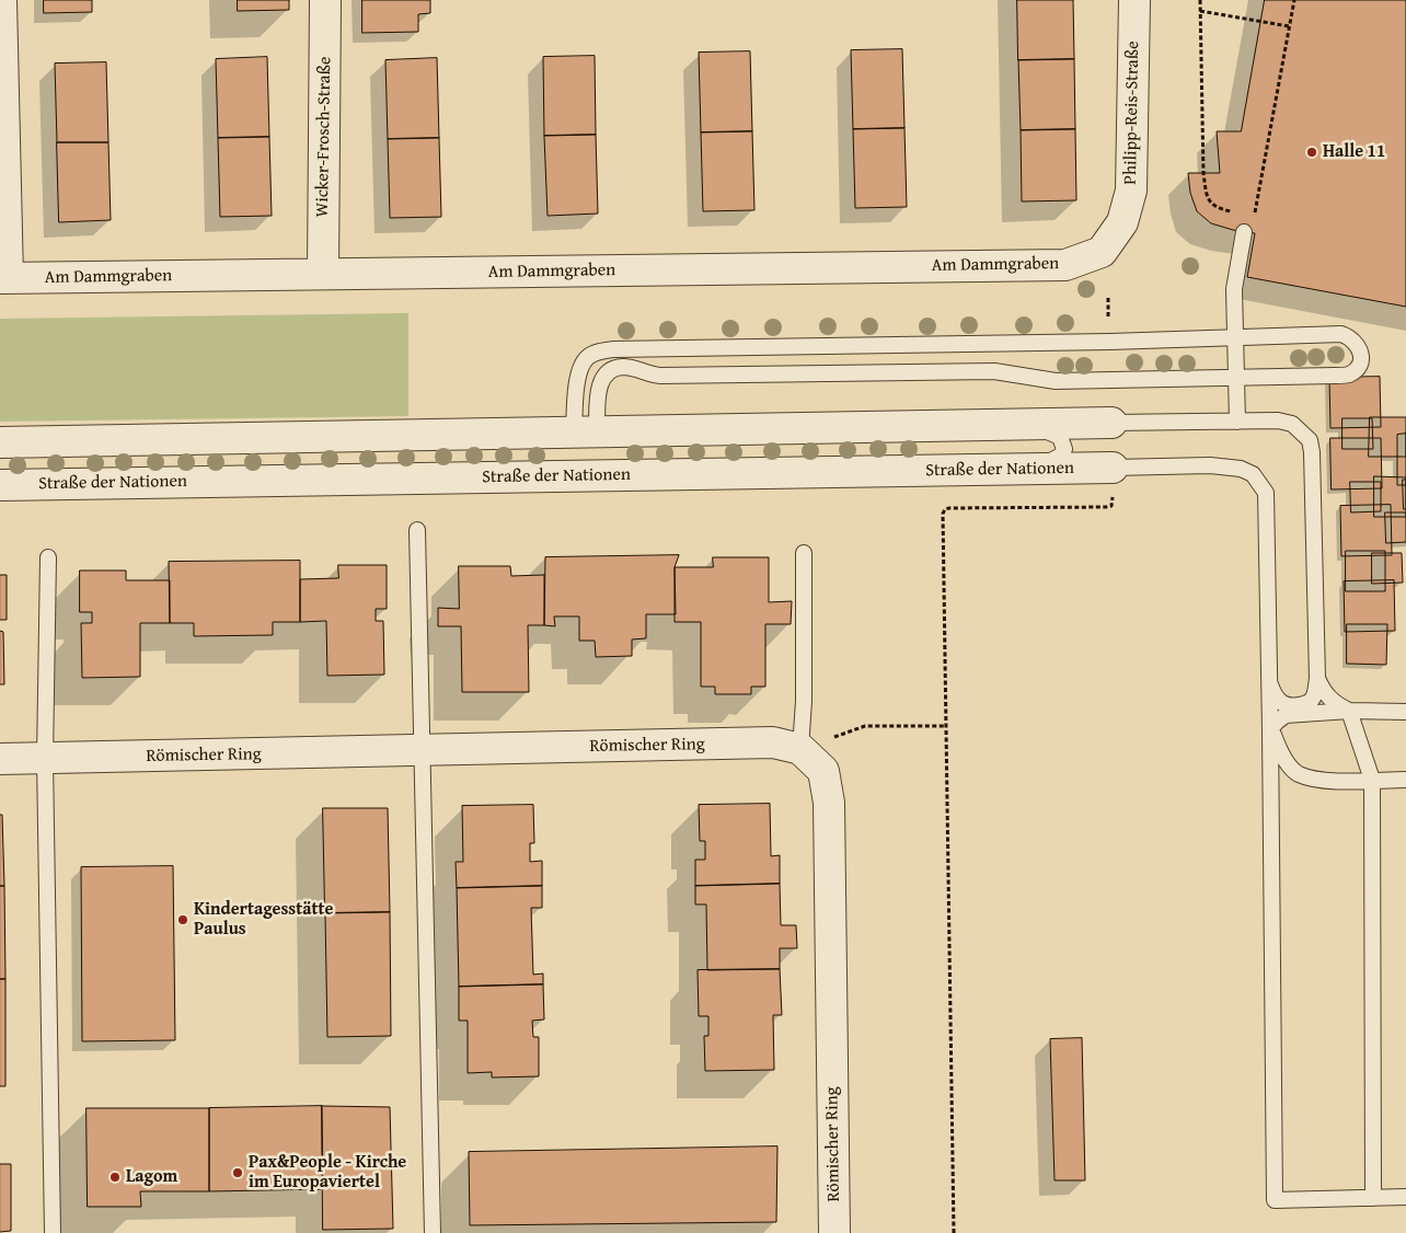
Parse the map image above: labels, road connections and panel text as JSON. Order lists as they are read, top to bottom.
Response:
{
  "streets": {
    "street": [
      "Philipp-Reis-Straße",
      "Wicker-Frosch-Straße",
      "Am Dammgraben",
      "Straße der Nationen",
      "Römischer Ring"
    ]
  },
  "crossings": [
    ["Philipp-Reis-Straße", "Am Dammgraben"],
    ["Wicker-Frosch-Straße", "Am Dammgraben"]
  ],
  "places": [
    "Halle 11",
    "Kindertagesstätte Paulus",
    "Pax&People - Kirche im Europaviertel",
    "Lagom"
  ]
}
